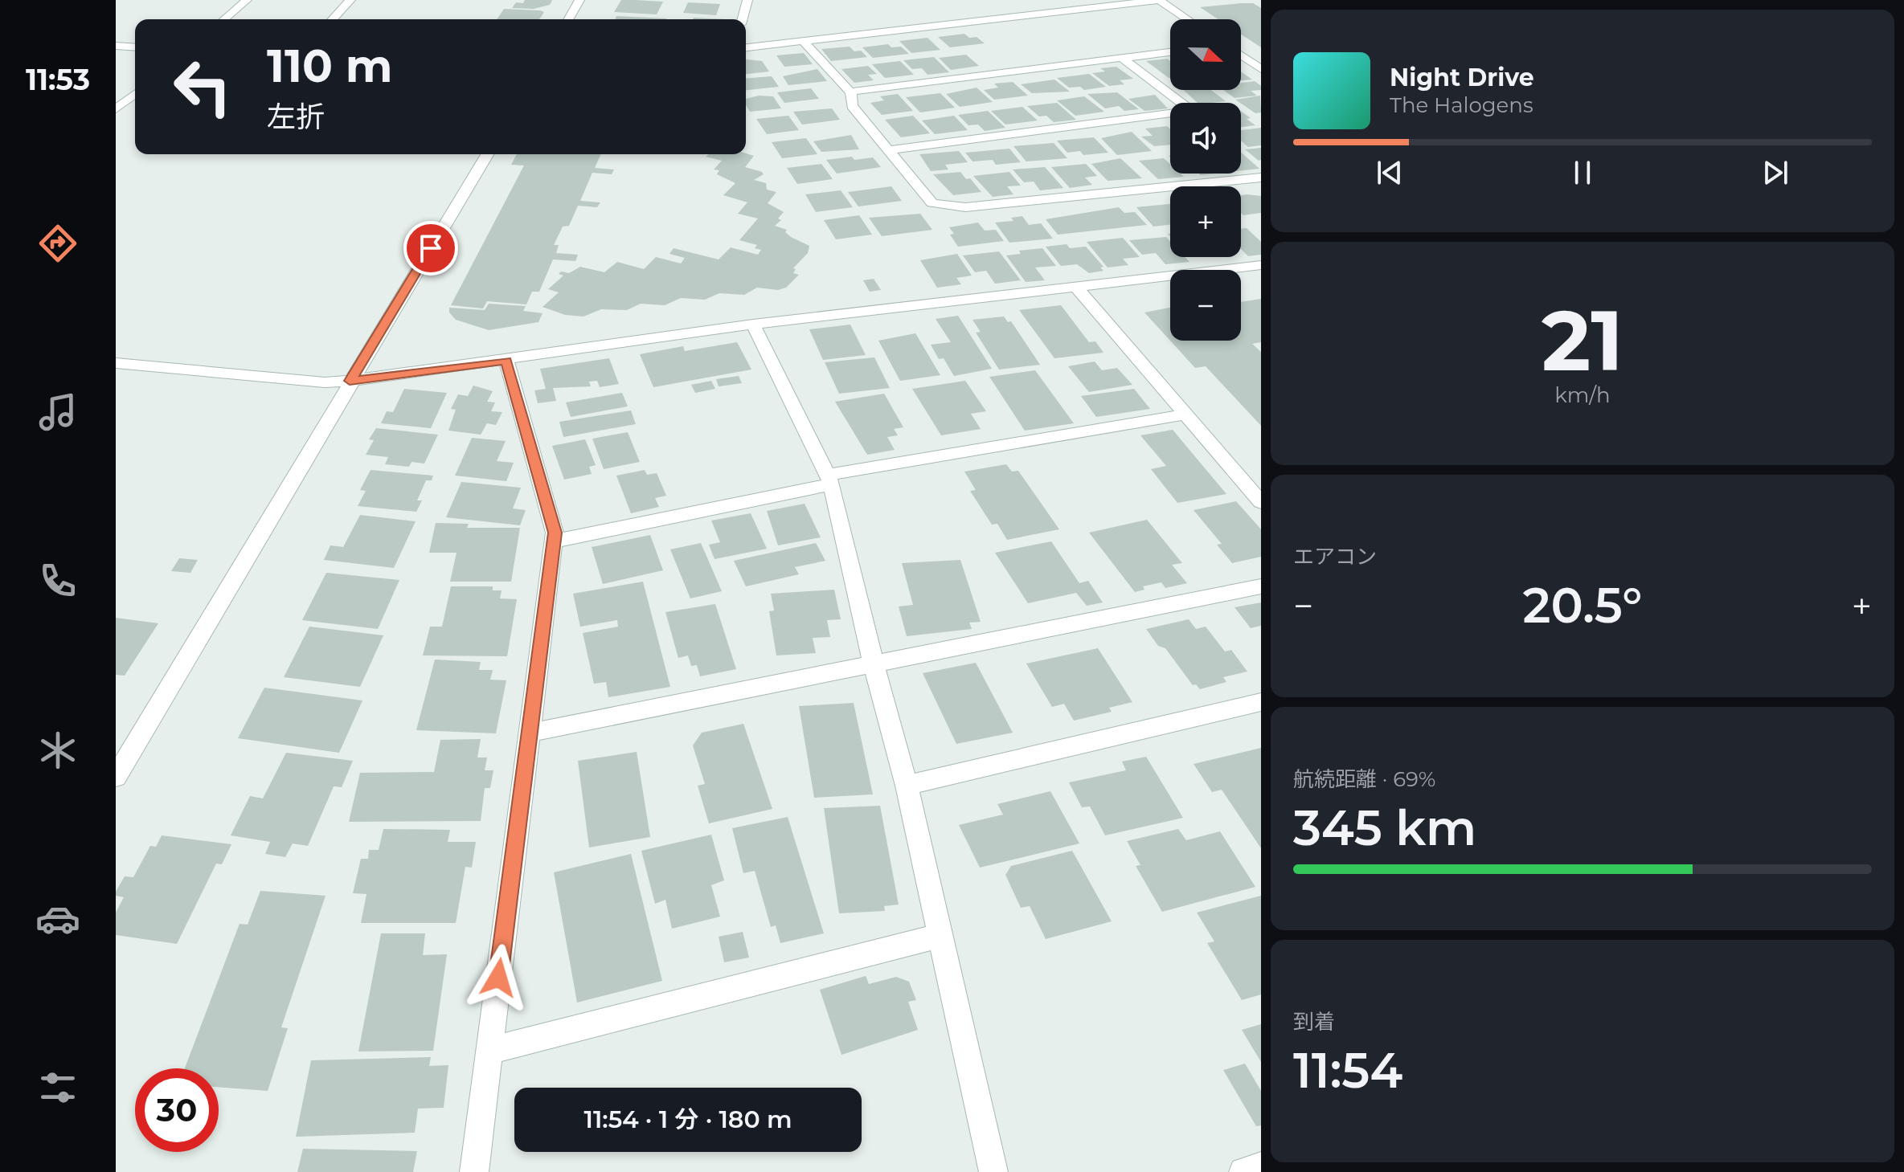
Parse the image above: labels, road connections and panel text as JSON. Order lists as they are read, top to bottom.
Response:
{
  "north": "right",
  "page": {
    "tabs": "11:53",
    "map_buttons": ["+", "−"],
    "turn": ["110 m", "左折"],
    "song": ["Night Drive", "The Halogens"],
    "tile": [
      ["21", "km/h"],
      "エアコン",
      ["航続距離 · 69%", "345 km"],
      ["到着", "11:54"]
    ],
    "heat": ["−", "20.5°", "+"],
    "limit": "30",
    "trip": "11:54 · 1 分 · 180 m"
  }
}
